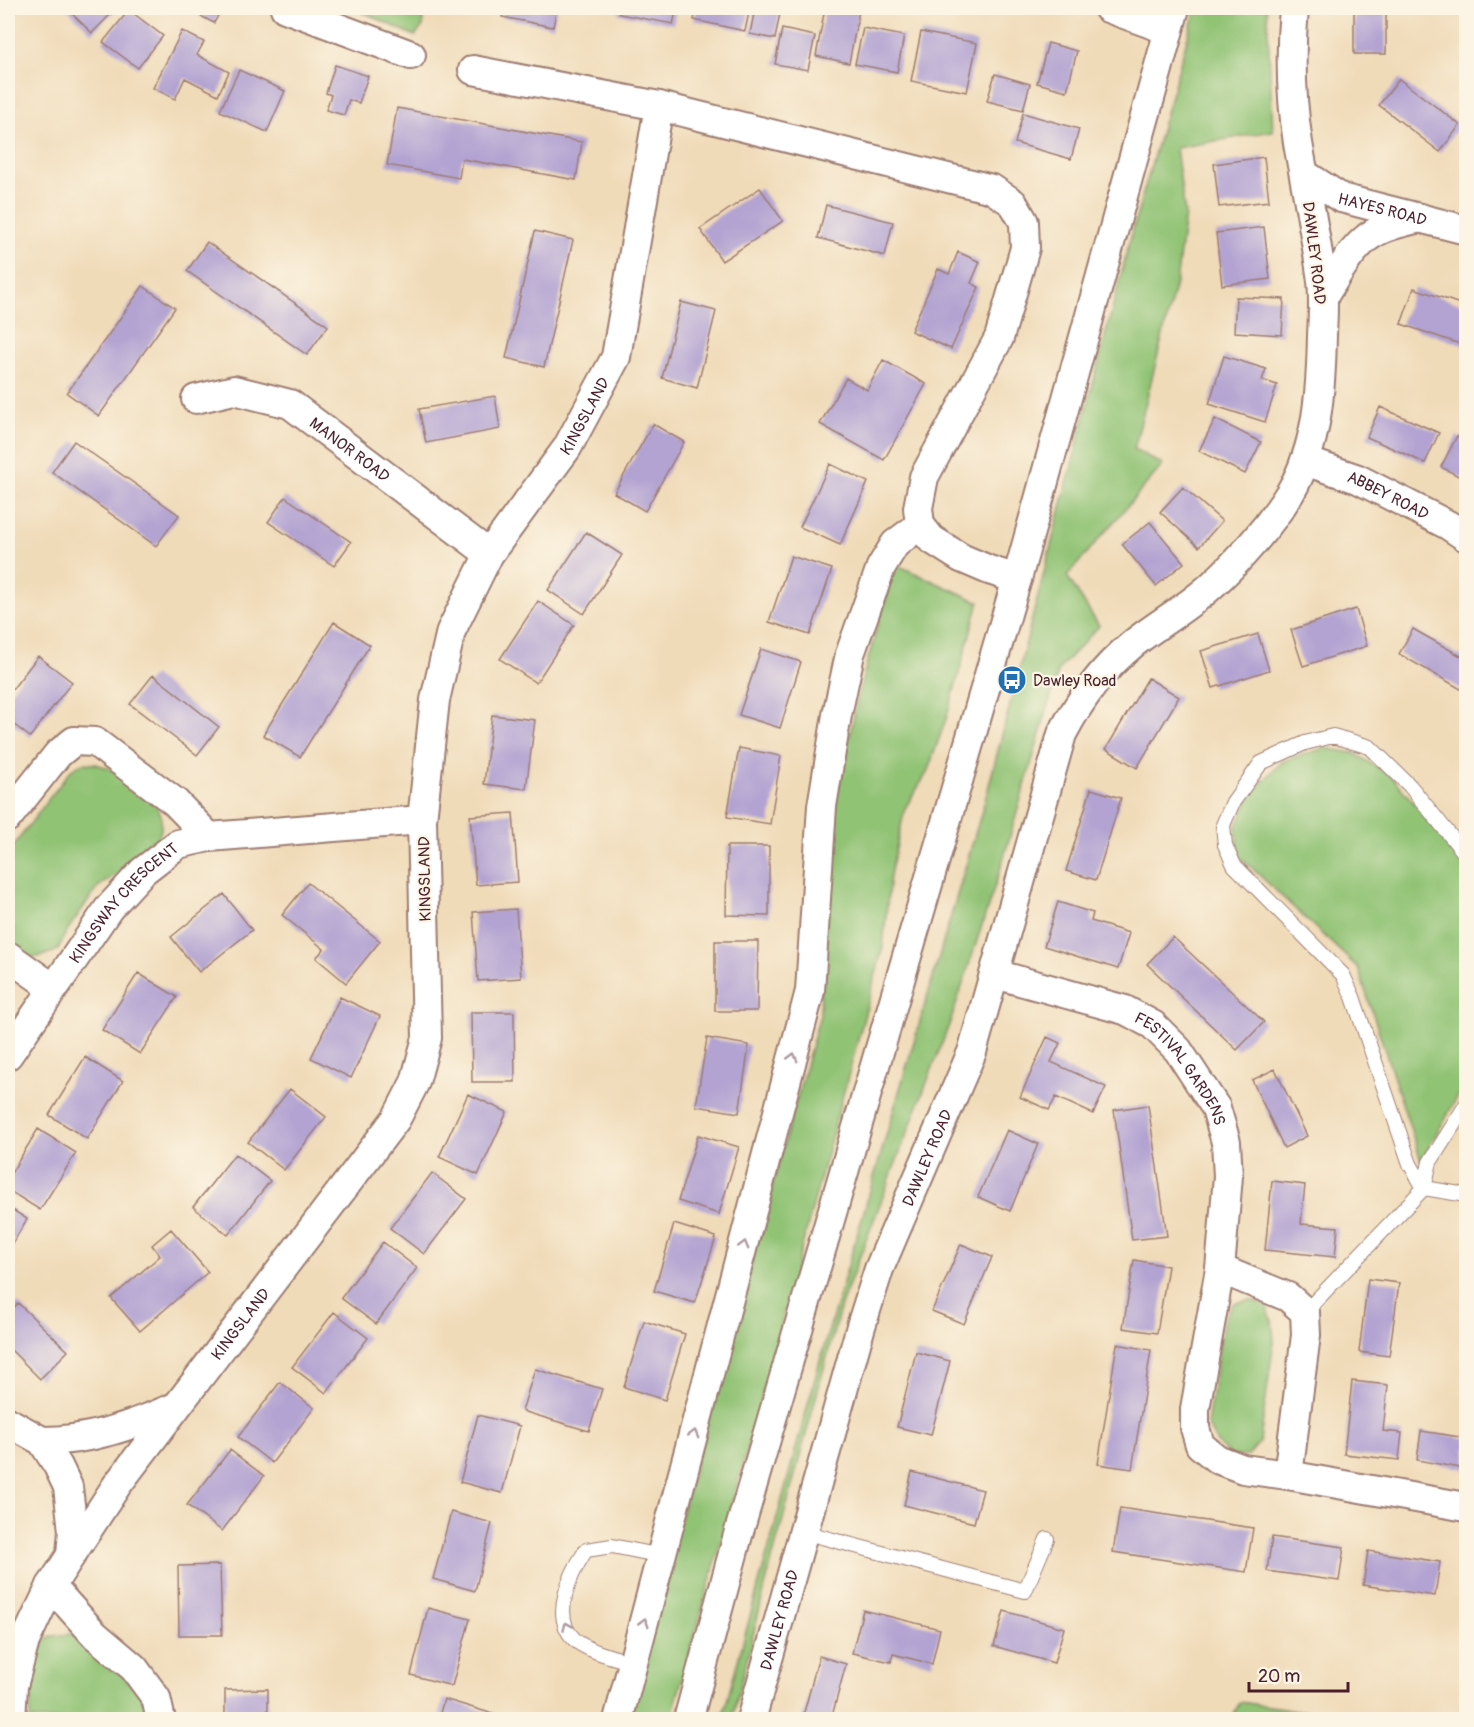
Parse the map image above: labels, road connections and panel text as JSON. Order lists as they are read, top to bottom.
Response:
{
  "streets": {
    "street": [
      "HAYES ROAD",
      "DAWLEY ROAD",
      "KINGSLAND",
      "MANOR ROAD",
      "ABBEY ROAD",
      "KINGSWAY CRESCENT",
      "FESTIVAL GARDENS"
    ]
  },
  "crossings": [
    ["HAYES ROAD", "DAWLEY ROAD"],
    ["DAWLEY ROAD", "ABBEY ROAD"],
    ["DAWLEY ROAD", "FESTIVAL GARDENS"],
    ["KINGSLAND", "MANOR ROAD"],
    ["KINGSLAND", "KINGSWAY CRESCENT"]
  ],
  "places": {
    "bus stop": ["Dawley Road"]
  },
  "scale_bar": "20 m"
}
